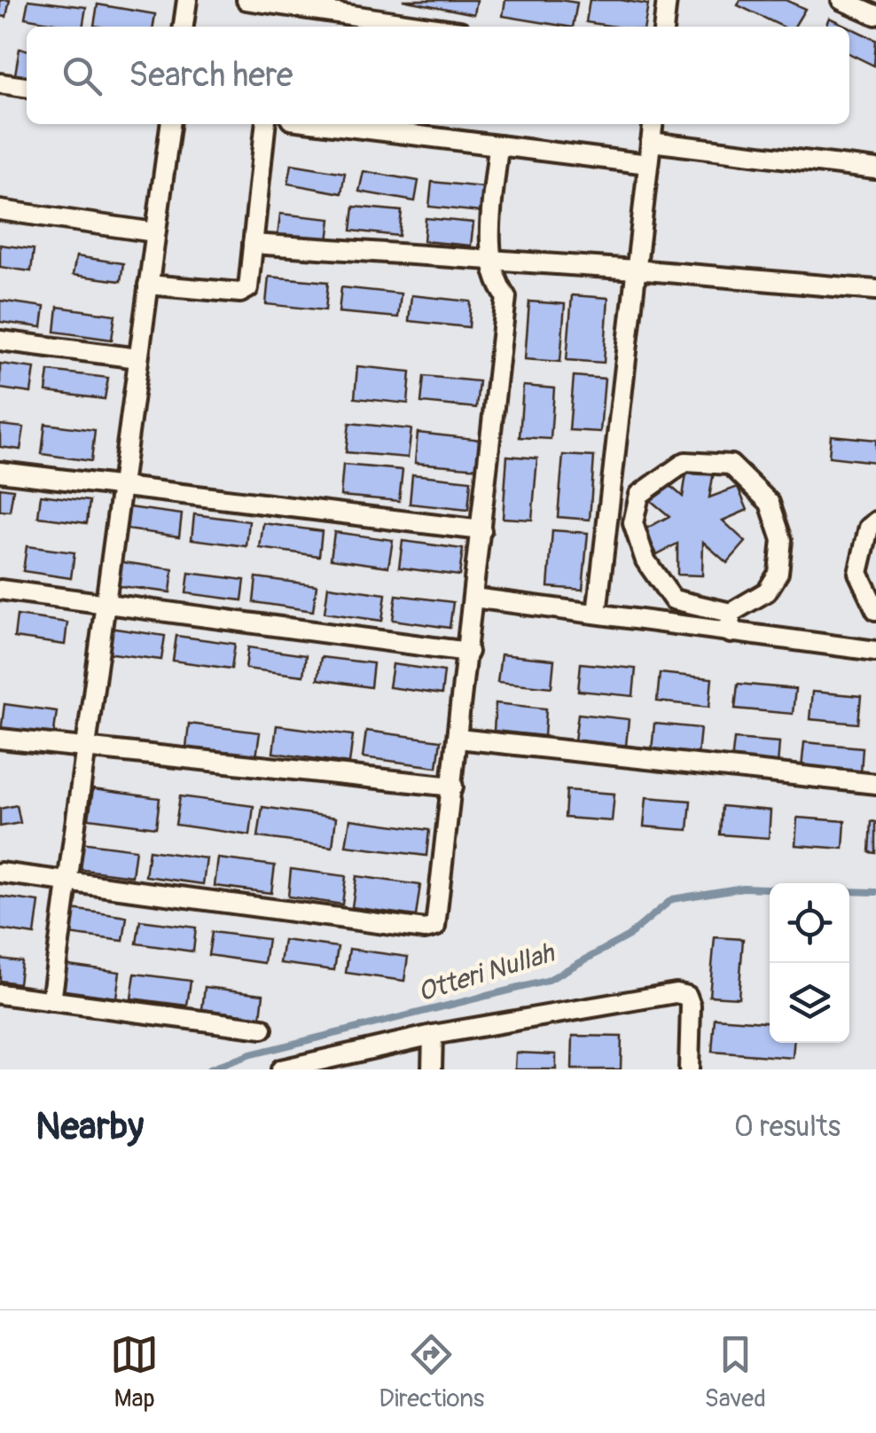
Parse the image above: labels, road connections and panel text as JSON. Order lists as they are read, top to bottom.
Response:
{
  "water": ["Otteri Nullah"],
  "page": {
    "search": "Search here",
    "heading": ["Nearby", "0 results"],
    "nav": ["Map", "Directions", "Saved"]
  }
}
